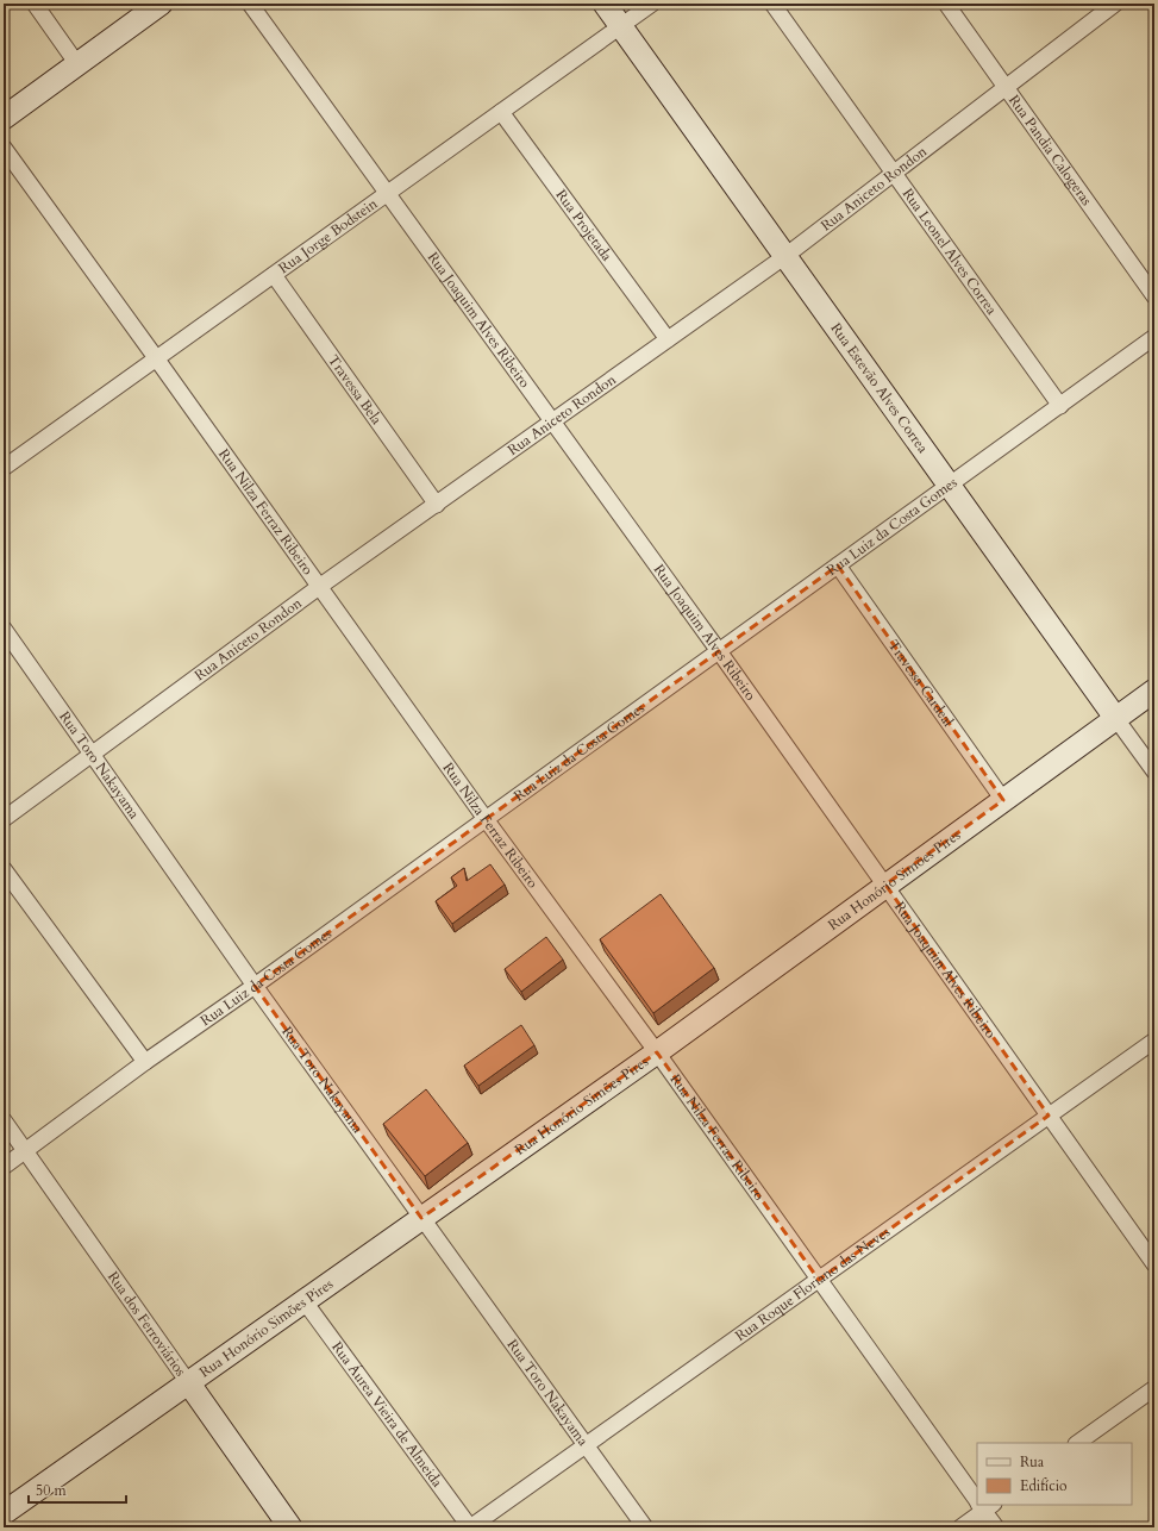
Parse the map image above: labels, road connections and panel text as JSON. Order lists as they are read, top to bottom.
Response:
{
  "streets": {
    "main road": ["Rua Estevão Alves Correa", "Rua Honório Simões Pires", "Rua dos Ferroviários"],
    "street": [
      "Rua Pandia Calogeras",
      "Rua Aniceto Rondon",
      "Rua Projetada",
      "Rua Jorge Bodstein",
      "Rua Leonel Alves Correa",
      "Rua Joaquim Alves Ribeiro",
      "Travessa Bela",
      "Rua Nilza Ferraz Ribeiro",
      "Rua Luiz da Costa Gomes",
      "Travessa Cardeal",
      "Rua Toro Nakayama",
      "Rua Roque Floriano das Neves",
      "Rua Áurea Vieira de Almeida"
    ]
  },
  "crossings": [
    ["Rua Pandia Calogeras", "Rua Aniceto Rondon"],
    ["Rua Aniceto Rondon", "Rua Projetada"],
    ["Rua Aniceto Rondon", "Rua Leonel Alves Correa"],
    ["Rua Aniceto Rondon", "Rua Joaquim Alves Ribeiro"],
    ["Rua Aniceto Rondon", "Rua Estevão Alves Correa"],
    ["Rua Aniceto Rondon", "Travessa Bela"],
    ["Rua Aniceto Rondon", "Rua Nilza Ferraz Ribeiro"],
    ["Rua Aniceto Rondon", "Rua Toro Nakayama"],
    ["Rua Projetada", "Rua Jorge Bodstein"],
    ["Rua Jorge Bodstein", "Rua Joaquim Alves Ribeiro"],
    ["Rua Jorge Bodstein", "Rua Estevão Alves Correa"],
    ["Rua Jorge Bodstein", "Travessa Bela"],
    ["Rua Jorge Bodstein", "Rua Nilza Ferraz Ribeiro"],
    ["Rua Leonel Alves Correa", "Rua Luiz da Costa Gomes"],
    ["Rua Joaquim Alves Ribeiro", "Rua Luiz da Costa Gomes"],
    ["Rua Joaquim Alves Ribeiro", "Rua Honório Simões Pires"],
    ["Rua Joaquim Alves Ribeiro", "Rua Roque Floriano das Neves"],
    ["Rua Estevão Alves Correa", "Rua Luiz da Costa Gomes"],
    ["Rua Estevão Alves Correa", "Rua Honório Simões Pires"],
    ["Rua Nilza Ferraz Ribeiro", "Rua Luiz da Costa Gomes"],
    ["Rua Nilza Ferraz Ribeiro", "Rua Honório Simões Pires"],
    ["Rua Nilza Ferraz Ribeiro", "Rua Roque Floriano das Neves"],
    ["Rua Luiz da Costa Gomes", "Travessa Cardeal"],
    ["Rua Luiz da Costa Gomes", "Rua Toro Nakayama"],
    ["Rua Luiz da Costa Gomes", "Rua dos Ferroviários"],
    ["Travessa Cardeal", "Rua Honório Simões Pires"],
    ["Rua Toro Nakayama", "Rua Honório Simões Pires"],
    ["Rua Toro Nakayama", "Rua Roque Floriano das Neves"],
    ["Rua Honório Simões Pires", "Rua dos Ferroviários"],
    ["Rua Honório Simões Pires", "Rua Áurea Vieira de Almeida"],
    ["Rua Roque Floriano das Neves", "Rua Áurea Vieira de Almeida"]
  ],
  "legend": ["Rua", "Edifício"],
  "scale_bar": "50 m"
}
